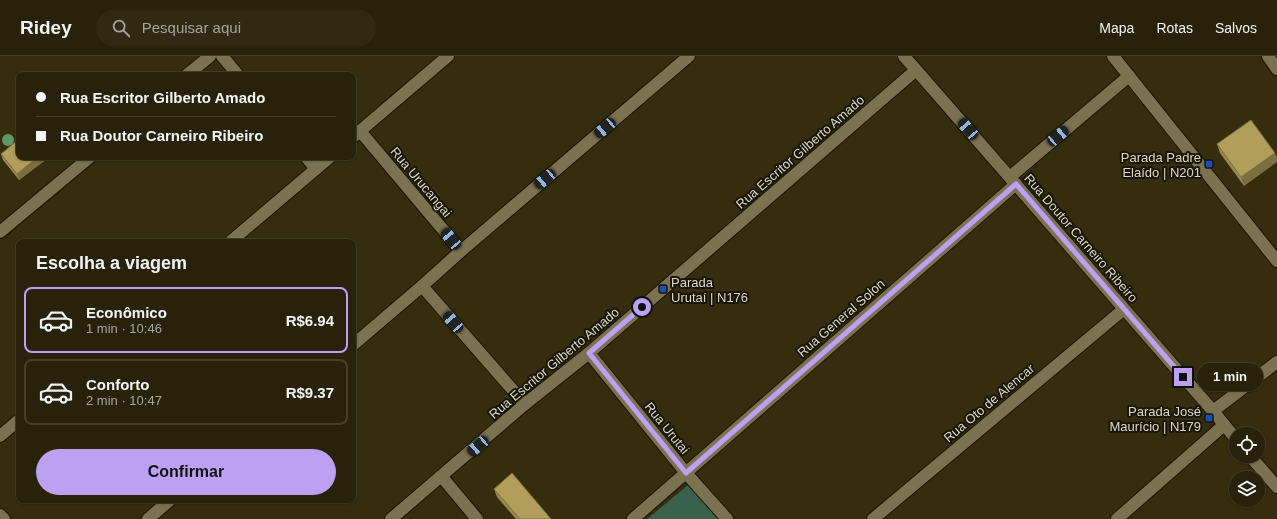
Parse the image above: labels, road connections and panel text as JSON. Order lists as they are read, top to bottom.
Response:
{
  "streets": {
    "street": [
      "Rua Escritor Gilberto Amado",
      "Rua Urucangai",
      "Rua Doutor Carneiro Ribeiro",
      "Rua General Solon",
      "Rua Oto de Alencar",
      "Rua Urutai"
    ]
  },
  "crossings": [
    ["Rua Escritor Gilberto Amado", "Rua Doutor Carneiro Ribeiro"],
    ["Rua Escritor Gilberto Amado", "Rua Urutai"],
    ["Rua Doutor Carneiro Ribeiro", "Rua General Solon"],
    ["Rua Doutor Carneiro Ribeiro", "Rua Oto de Alencar"],
    ["Rua General Solon", "Rua Urutai"]
  ],
  "places": {
    "transit": ["Parada Padre Elaído | N201", "Parada Urutaí | N176", "Parada José Maurício | N179"]
  },
  "page": {
    "header": "Ridey",
    "search": "Pesquisar aqui",
    "nav": ["Mapa", "Rotas", "Salvos"],
    "banner": ["Rua Escritor Gilberto Amado", "Rua Doutor Carneiro Ribeiro"],
    "heading": "Escolha a viagem",
    "list": [
      {
        "name": "Econômico",
        "note": "1 min · 10:46",
        "value": "R$6.94"
      },
      {
        "name": "Conforto",
        "note": "2 min · 10:47",
        "value": "R$9.37"
      }
    ],
    "bubble": "1 min",
    "buttons": "Confirmar"
  }
}
